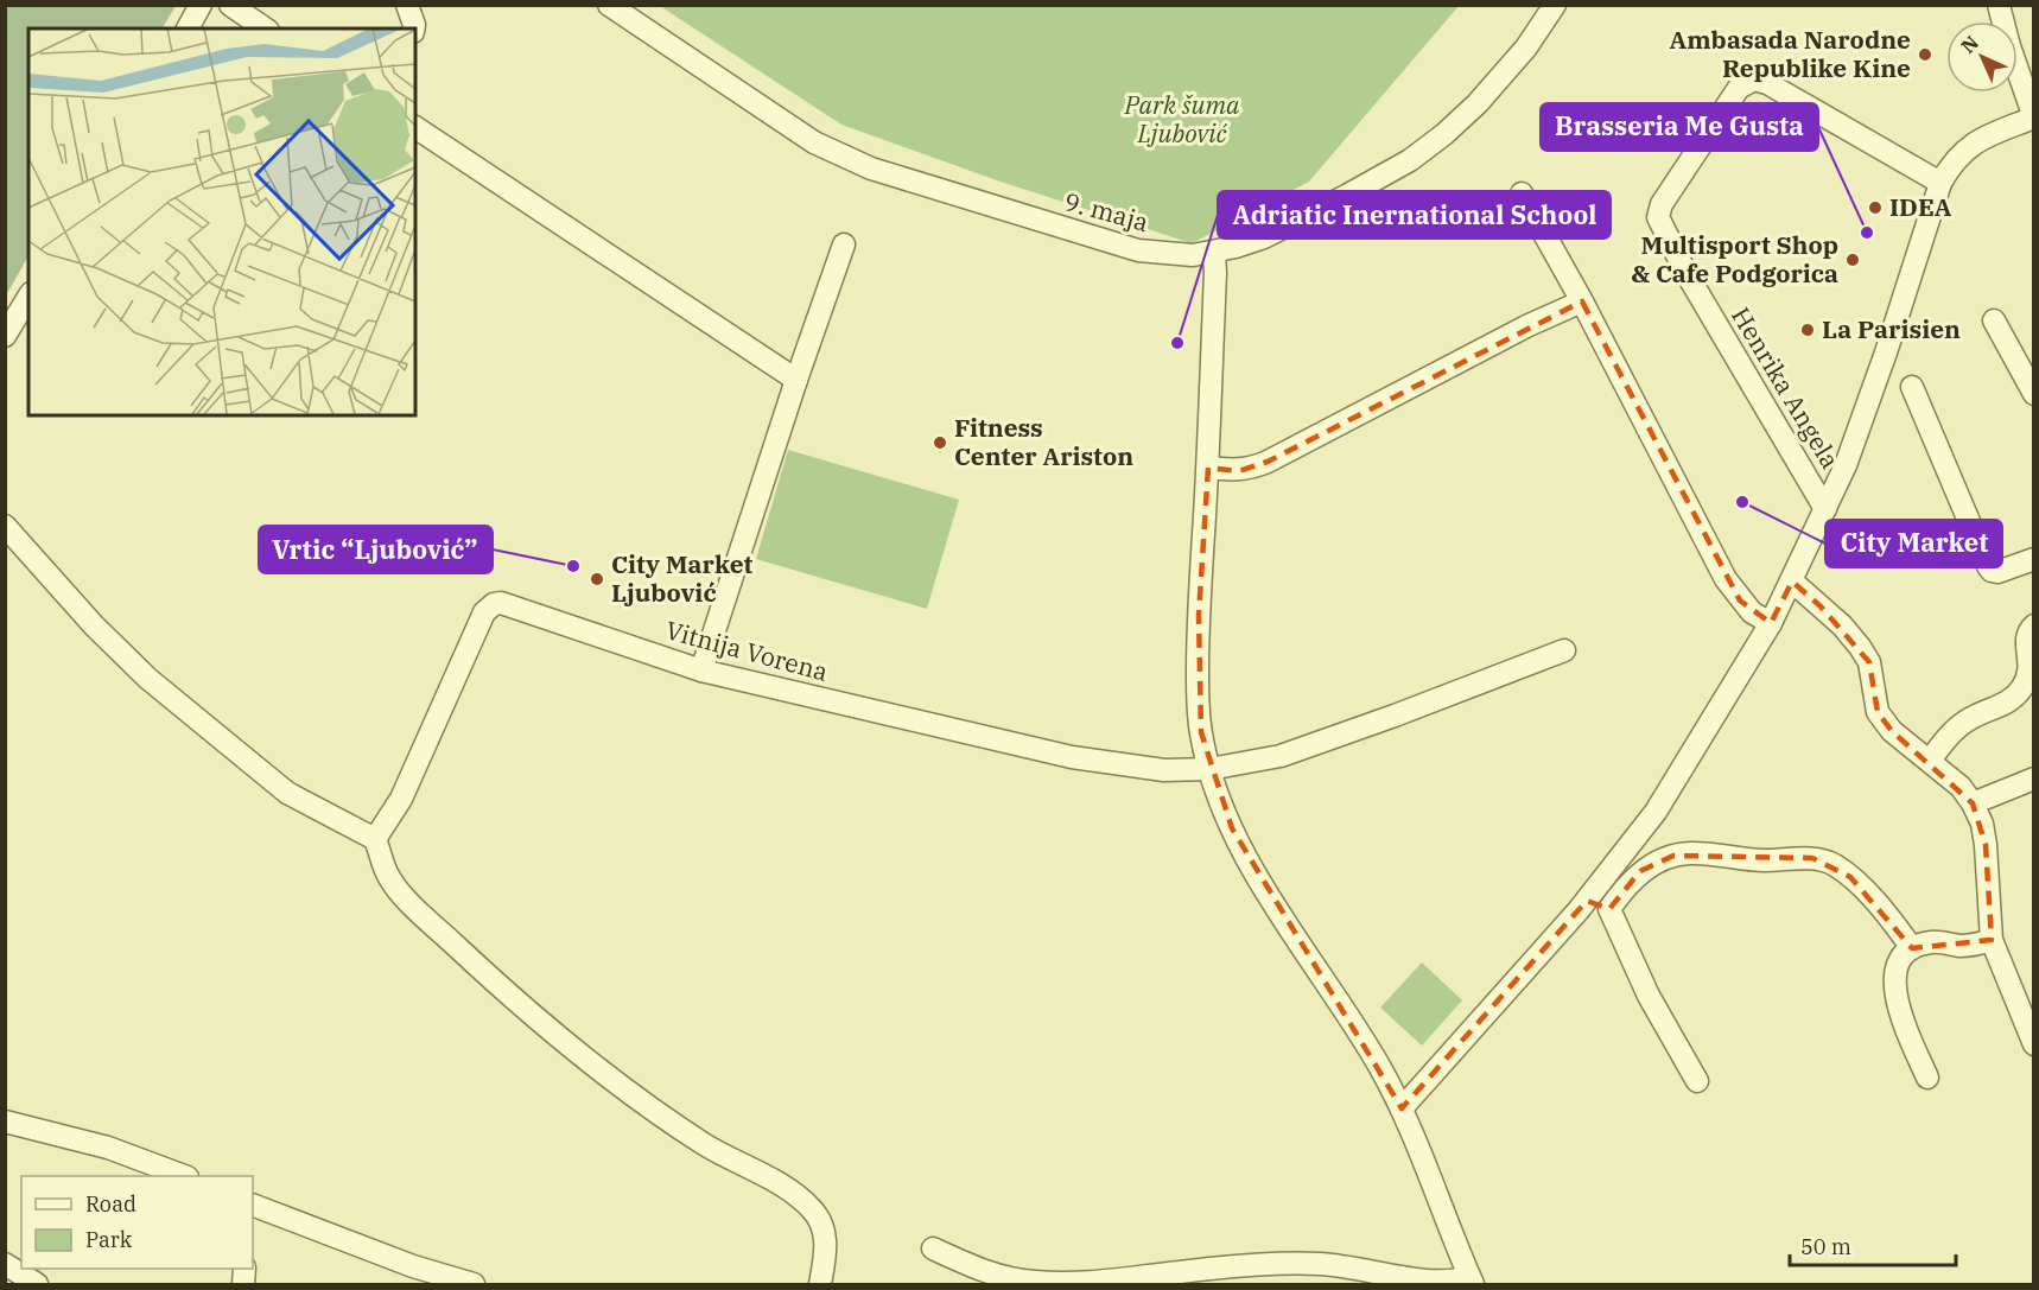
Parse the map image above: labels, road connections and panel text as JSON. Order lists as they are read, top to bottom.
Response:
{
  "streets": {
    "street": ["9. maja", "Henrika Angela", "Vitnija Vorena"]
  },
  "parks": ["Park šuma Ljubović"],
  "places": [
    "Ambasada Narodne Republike Kine",
    "IDEA",
    "Brasseria Me Gusta",
    "Multisport Shop & Cafe Podgorica",
    "La Parisien",
    "Adriatic Inernational School",
    "Fitness Center Ariston",
    "City Market",
    "Vrtic “Ljubović”",
    "City Market Ljubović"
  ],
  "legend": ["Road", "Park"],
  "scale_bar": "50 m",
  "north": "top left"
}
